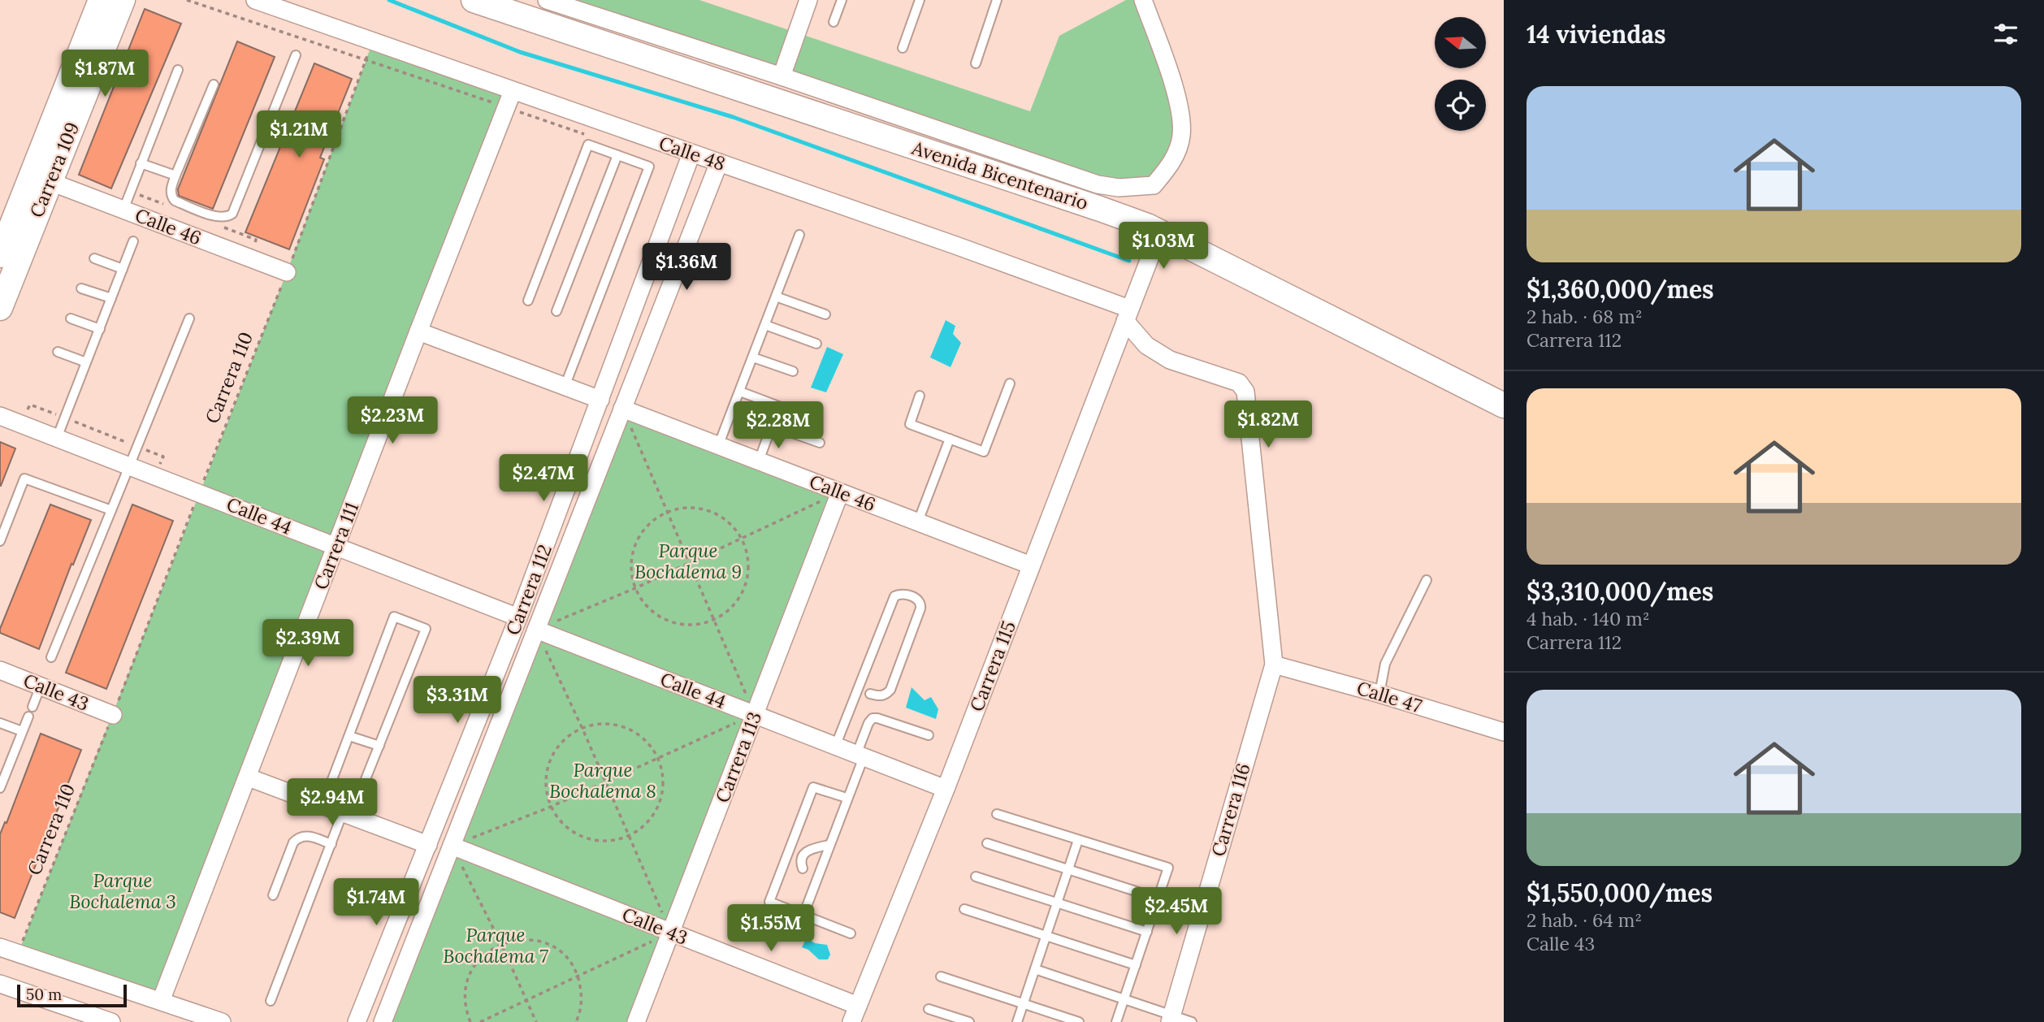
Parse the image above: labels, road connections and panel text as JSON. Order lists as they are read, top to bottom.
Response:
{
  "streets": {
    "main road": ["Carrera 109", "Avenida Bicentenario"],
    "street": [
      "Calle 48",
      "Calle 46",
      "Calle 44",
      "Carrera 111",
      "Carrera 112",
      "Carrera 115",
      "Calle 43",
      "Calle 47",
      "Carrera 113",
      "Carrera 116"
    ],
    "path": ["Carrera 110"]
  },
  "crossings": [
    ["Calle 48", "Carrera 111"],
    ["Calle 48", "Carrera 112"],
    ["Calle 48", "Carrera 115"],
    ["Carrera 109", "Calle 46"],
    ["Avenida Bicentenario", "Carrera 115"],
    ["Calle 46", "Carrera 110"],
    ["Calle 46", "Carrera 112"],
    ["Calle 46", "Carrera 115"],
    ["Calle 46", "Carrera 113"],
    ["Carrera 110", "Calle 43"],
    ["Calle 44", "Carrera 111"],
    ["Calle 44", "Carrera 112"],
    ["Calle 44", "Carrera 115"],
    ["Calle 44", "Carrera 113"],
    ["Carrera 112", "Calle 43"],
    ["Carrera 115", "Calle 43"],
    ["Calle 43", "Carrera 113"],
    ["Calle 47", "Carrera 116"]
  ],
  "parks": [
    "Parque Bochalema 9",
    "Parque Bochalema 8",
    "Parque Bochalema 3",
    "Parque Bochalema 7"
  ],
  "scale_bar": "50 m",
  "north": "left",
  "page": {
    "heading": "14 viviendas",
    "price": [
      "$1.87M",
      "$1.21M",
      "$1.03M",
      "$1.36M",
      "$2.23M",
      "$1.82M",
      "$2.28M",
      "$2.47M",
      "$2.39M",
      "$3.31M",
      "$2.94M",
      "$1.74M",
      "$2.45M",
      "$1.55M"
    ],
    "list": [
      {
        "name": "$1,360,000/mes",
        "note": "2 hab. · 68 m² · Carrera 112"
      },
      {
        "name": "$3,310,000/mes",
        "note": "4 hab. · 140 m² · Carrera 112"
      },
      {
        "name": "$1,550,000/mes",
        "note": "2 hab. · 64 m² · Calle 43"
      }
    ],
    "scale": "50 m"
  }
}
